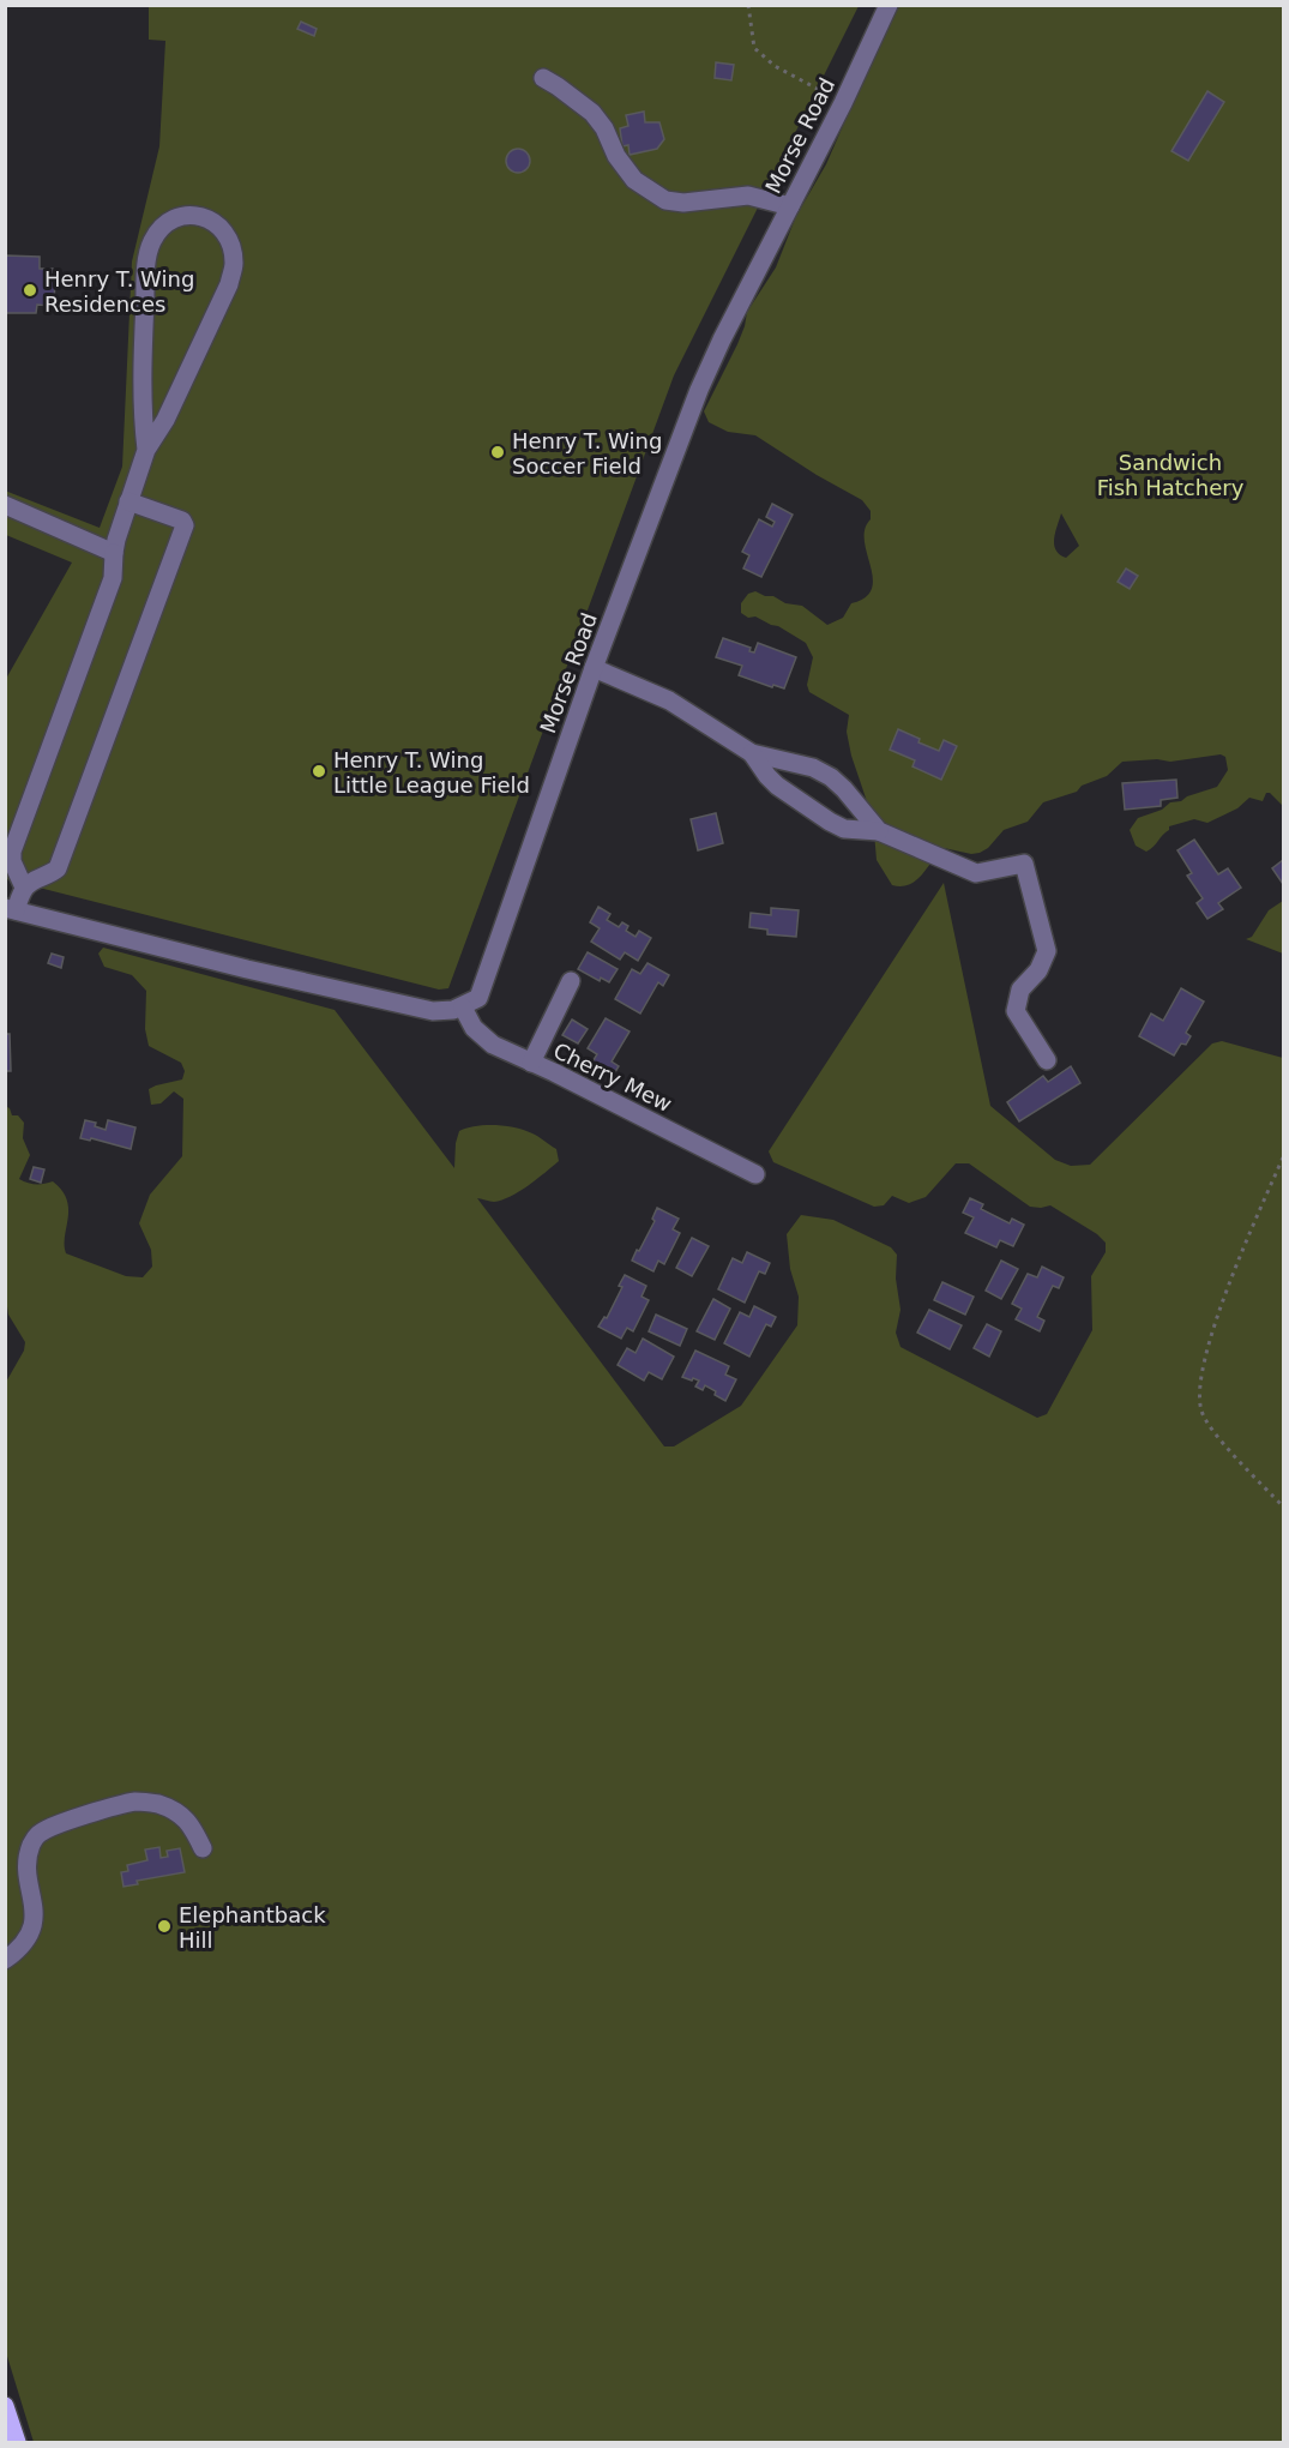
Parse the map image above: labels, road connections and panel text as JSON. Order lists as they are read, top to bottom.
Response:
{
  "streets": {
    "street": ["Morse Road", "Cherry Mew"]
  },
  "crossings": [
    ["Morse Road", "Cherry Mew"]
  ],
  "parks": ["Sandwich Fish Hatchery"],
  "places": [
    "Henry T. Wing Residences",
    "Henry T. Wing Soccer Field",
    "Henry T. Wing Little League Field",
    "Elephantback Hill"
  ]
}
